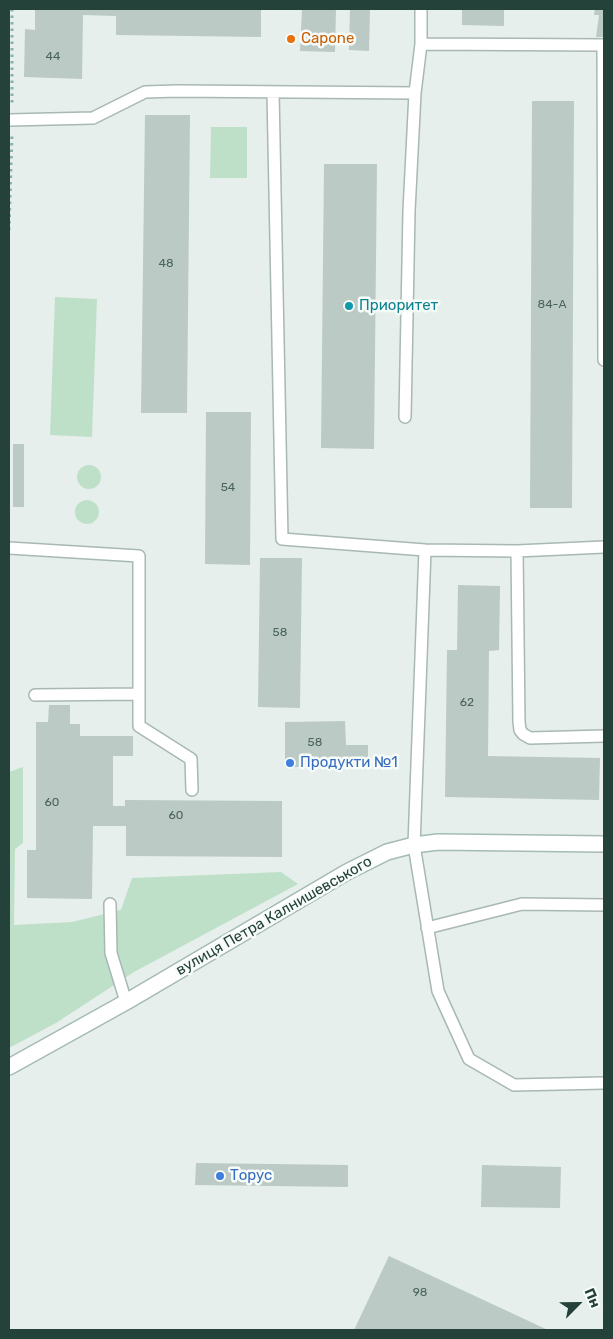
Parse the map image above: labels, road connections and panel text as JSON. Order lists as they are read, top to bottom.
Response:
{
  "streets": {
    "main road": ["вулиця Петра Калнишевського"]
  },
  "places": [
    "Capone",
    "Приоритет",
    "Продукти №1",
    "Торус"
  ],
  "house_numbers": [
    "44",
    "48",
    "84-А",
    "54",
    "58",
    "62",
    "58",
    "60",
    "60",
    "98"
  ],
  "north": "top right"
}
